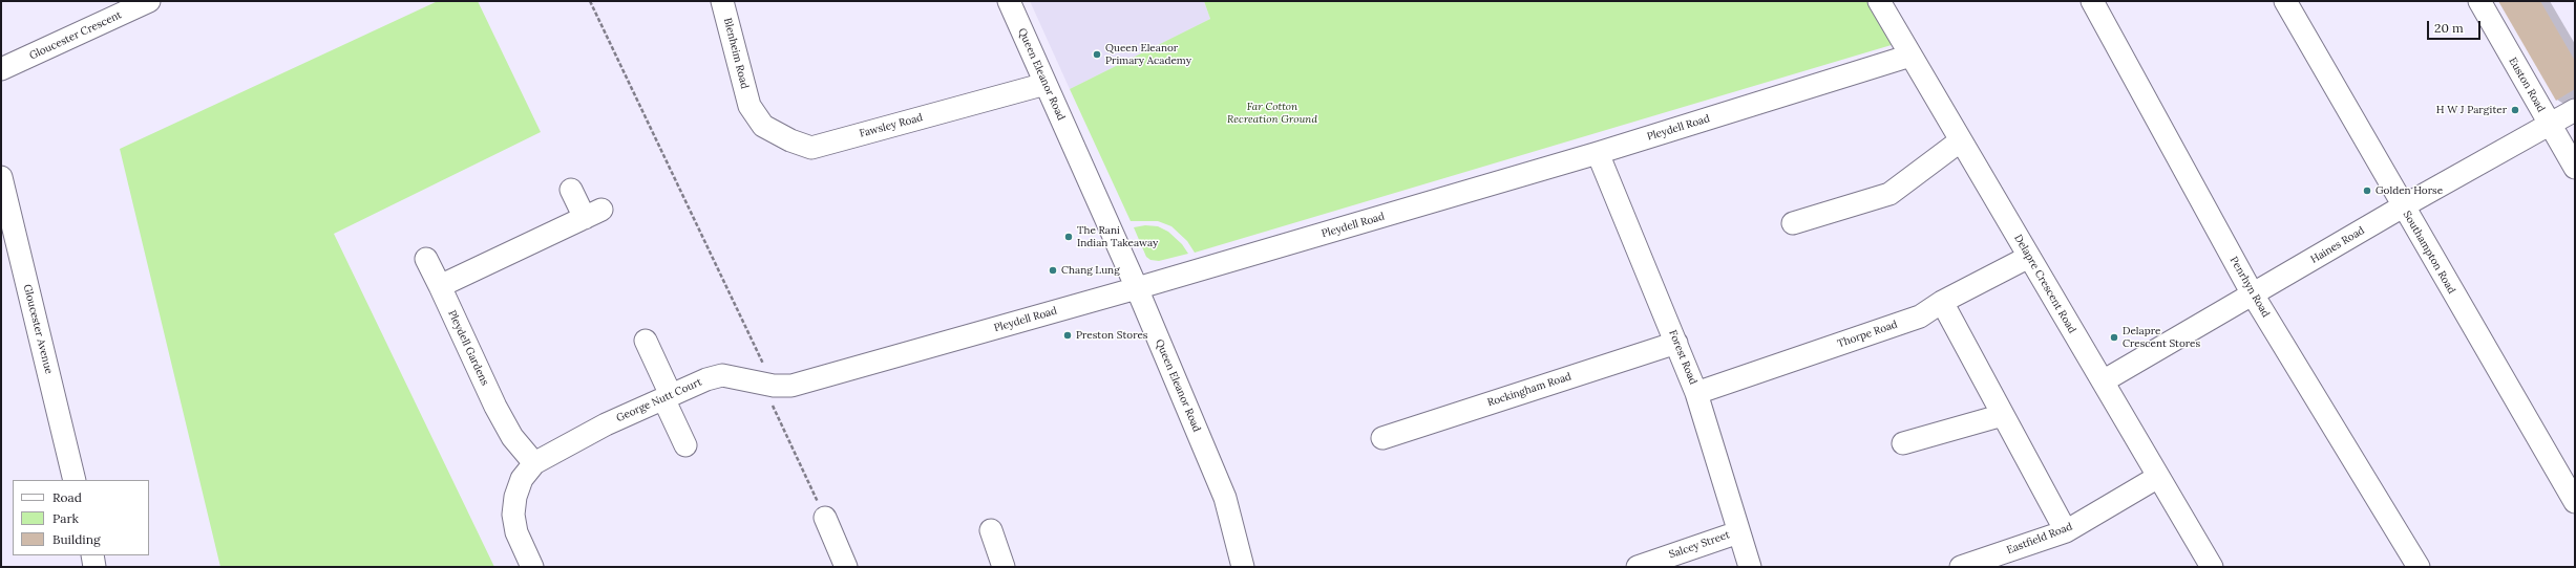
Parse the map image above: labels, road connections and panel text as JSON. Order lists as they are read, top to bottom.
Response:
{
  "streets": {
    "street": [
      "Gloucester Crescent",
      "Blenheim Road",
      "Queen Eleanor Road",
      "Euston Road",
      "Fawsley Road",
      "Pleydell Road",
      "Haines Road",
      "Southampton Road",
      "Delapre Crescent Road",
      "Penrhyn Road",
      "Gloucester Avenue",
      "Thorpe Road",
      "Pleydell Gardens",
      "Forest Road",
      "Rockingham Road",
      "George Nutt Court",
      "Eastfield Road",
      "Salcey Street"
    ]
  },
  "crossings": [
    ["Blenheim Road", "Fawsley Road"],
    ["Queen Eleanor Road", "Fawsley Road"],
    ["Queen Eleanor Road", "Pleydell Road"],
    ["Euston Road", "Haines Road"],
    ["Pleydell Road", "Delapre Crescent Road"],
    ["Pleydell Road", "Forest Road"],
    ["Pleydell Road", "George Nutt Court"],
    ["Haines Road", "Southampton Road"],
    ["Haines Road", "Delapre Crescent Road"],
    ["Haines Road", "Penrhyn Road"],
    ["Delapre Crescent Road", "Thorpe Road"],
    ["Delapre Crescent Road", "Eastfield Road"],
    ["Thorpe Road", "Forest Road"],
    ["Pleydell Gardens", "George Nutt Court"],
    ["Forest Road", "Rockingham Road"],
    ["Forest Road", "Salcey Street"]
  ],
  "parks": ["Far Cotton Recreation Ground"],
  "places": [
    "Queen Eleanor Primary Academy",
    "H W J Pargiter",
    "Golden Horse",
    "The Rani Indian Takeaway",
    "Chang Lung",
    "Preston Stores",
    "Delapre Crescent Stores"
  ],
  "legend": ["Road", "Park", "Building"],
  "scale_bar": "20 m"
}
